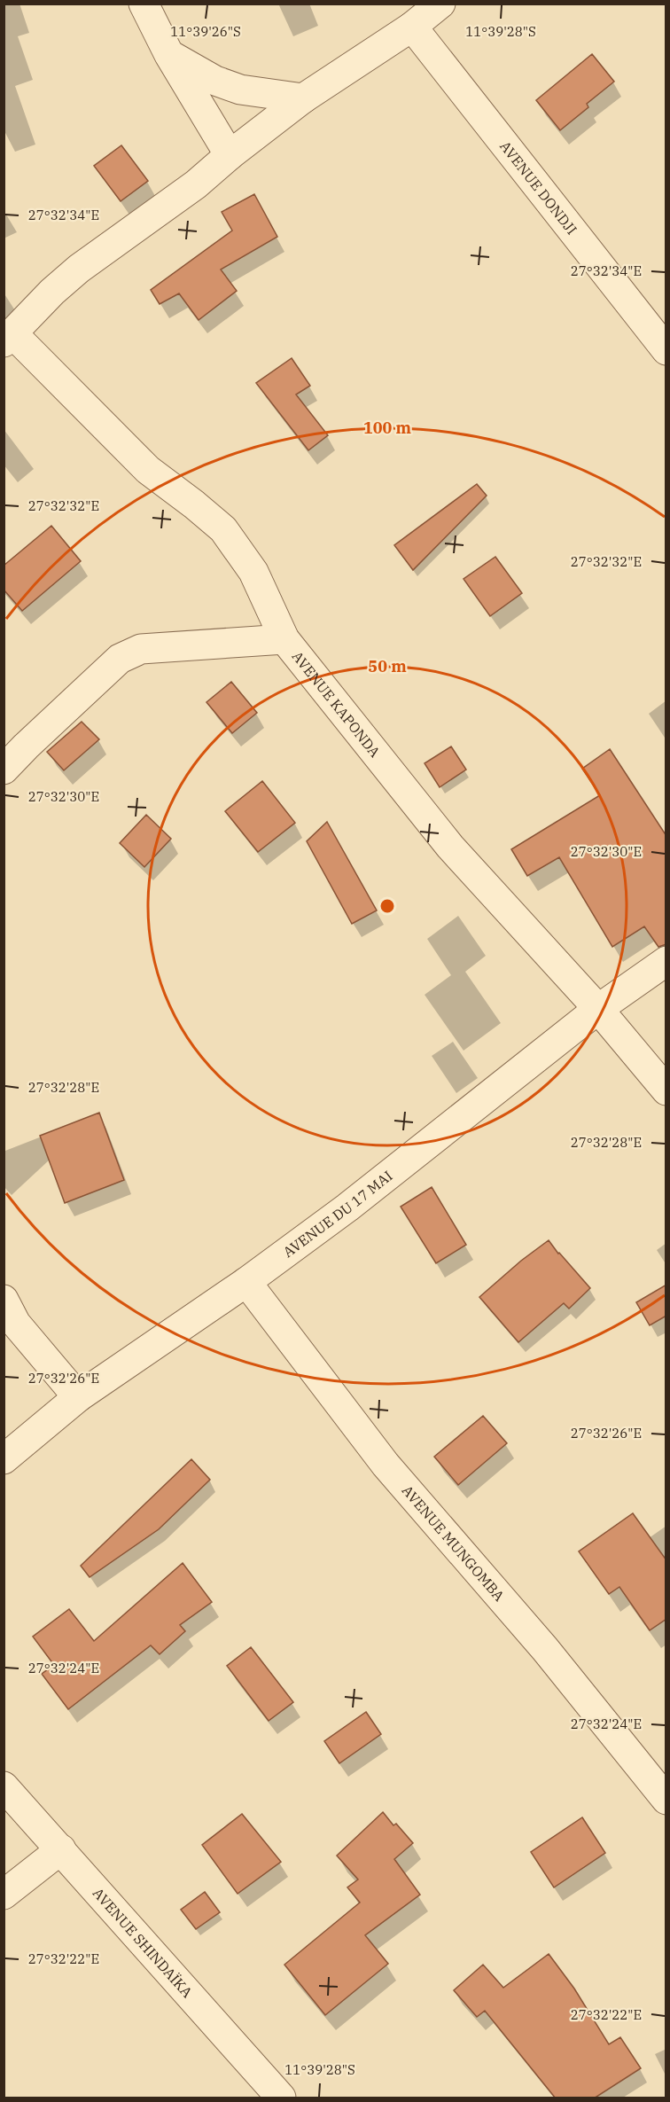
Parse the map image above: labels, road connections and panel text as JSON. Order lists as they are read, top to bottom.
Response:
{
  "streets": {
    "street": [
      "AVENUE DONDJI",
      "AVENUE KAPONDA",
      "AVENUE DU 17 MAI",
      "AVENUE MUNGOMBA",
      "AVENUE SHINDAÏKA"
    ]
  },
  "crossings": [
    ["AVENUE KAPONDA", "AVENUE DU 17 MAI"],
    ["AVENUE DU 17 MAI", "AVENUE MUNGOMBA"]
  ],
  "coordinates": [
    "11°39'26\"S",
    "11°39'28\"S",
    "27°32'34\"E",
    "27°32'32\"E",
    "27°32'30\"E",
    "27°32'28\"E",
    "27°32'26\"E",
    "27°32'24\"E",
    "27°32'22\"E"
  ],
  "rings": ["100 m", "50 m"]
}
